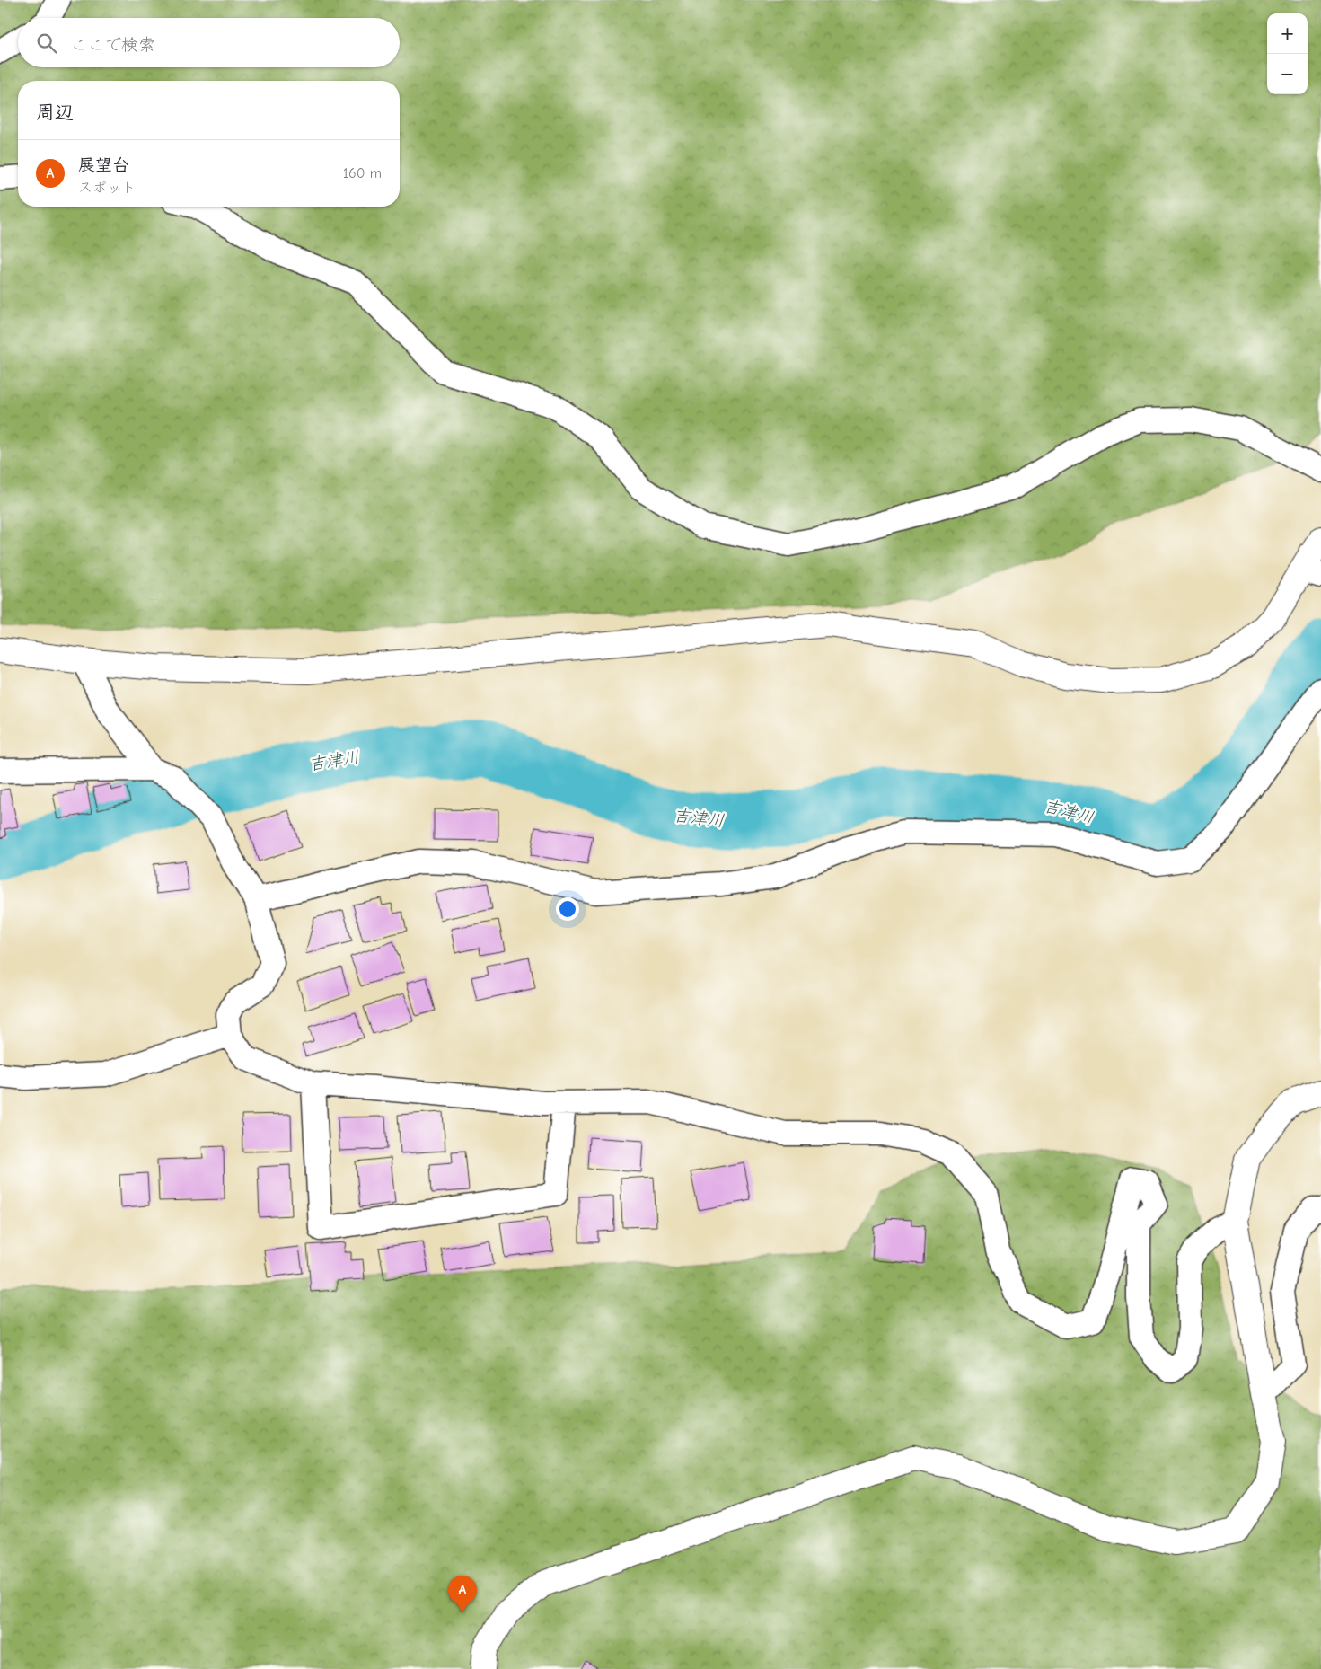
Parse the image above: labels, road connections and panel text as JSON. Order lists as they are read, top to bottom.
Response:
{
  "water": ["吉津川"],
  "page": {
    "map_buttons": ["+", "−"],
    "search": "ここで検索",
    "heading": "周辺",
    "list": [
      {
        "mark": "A",
        "name": "展望台",
        "note": "スポット",
        "value": "160 m"
      }
    ],
    "pins": "A"
  }
}
